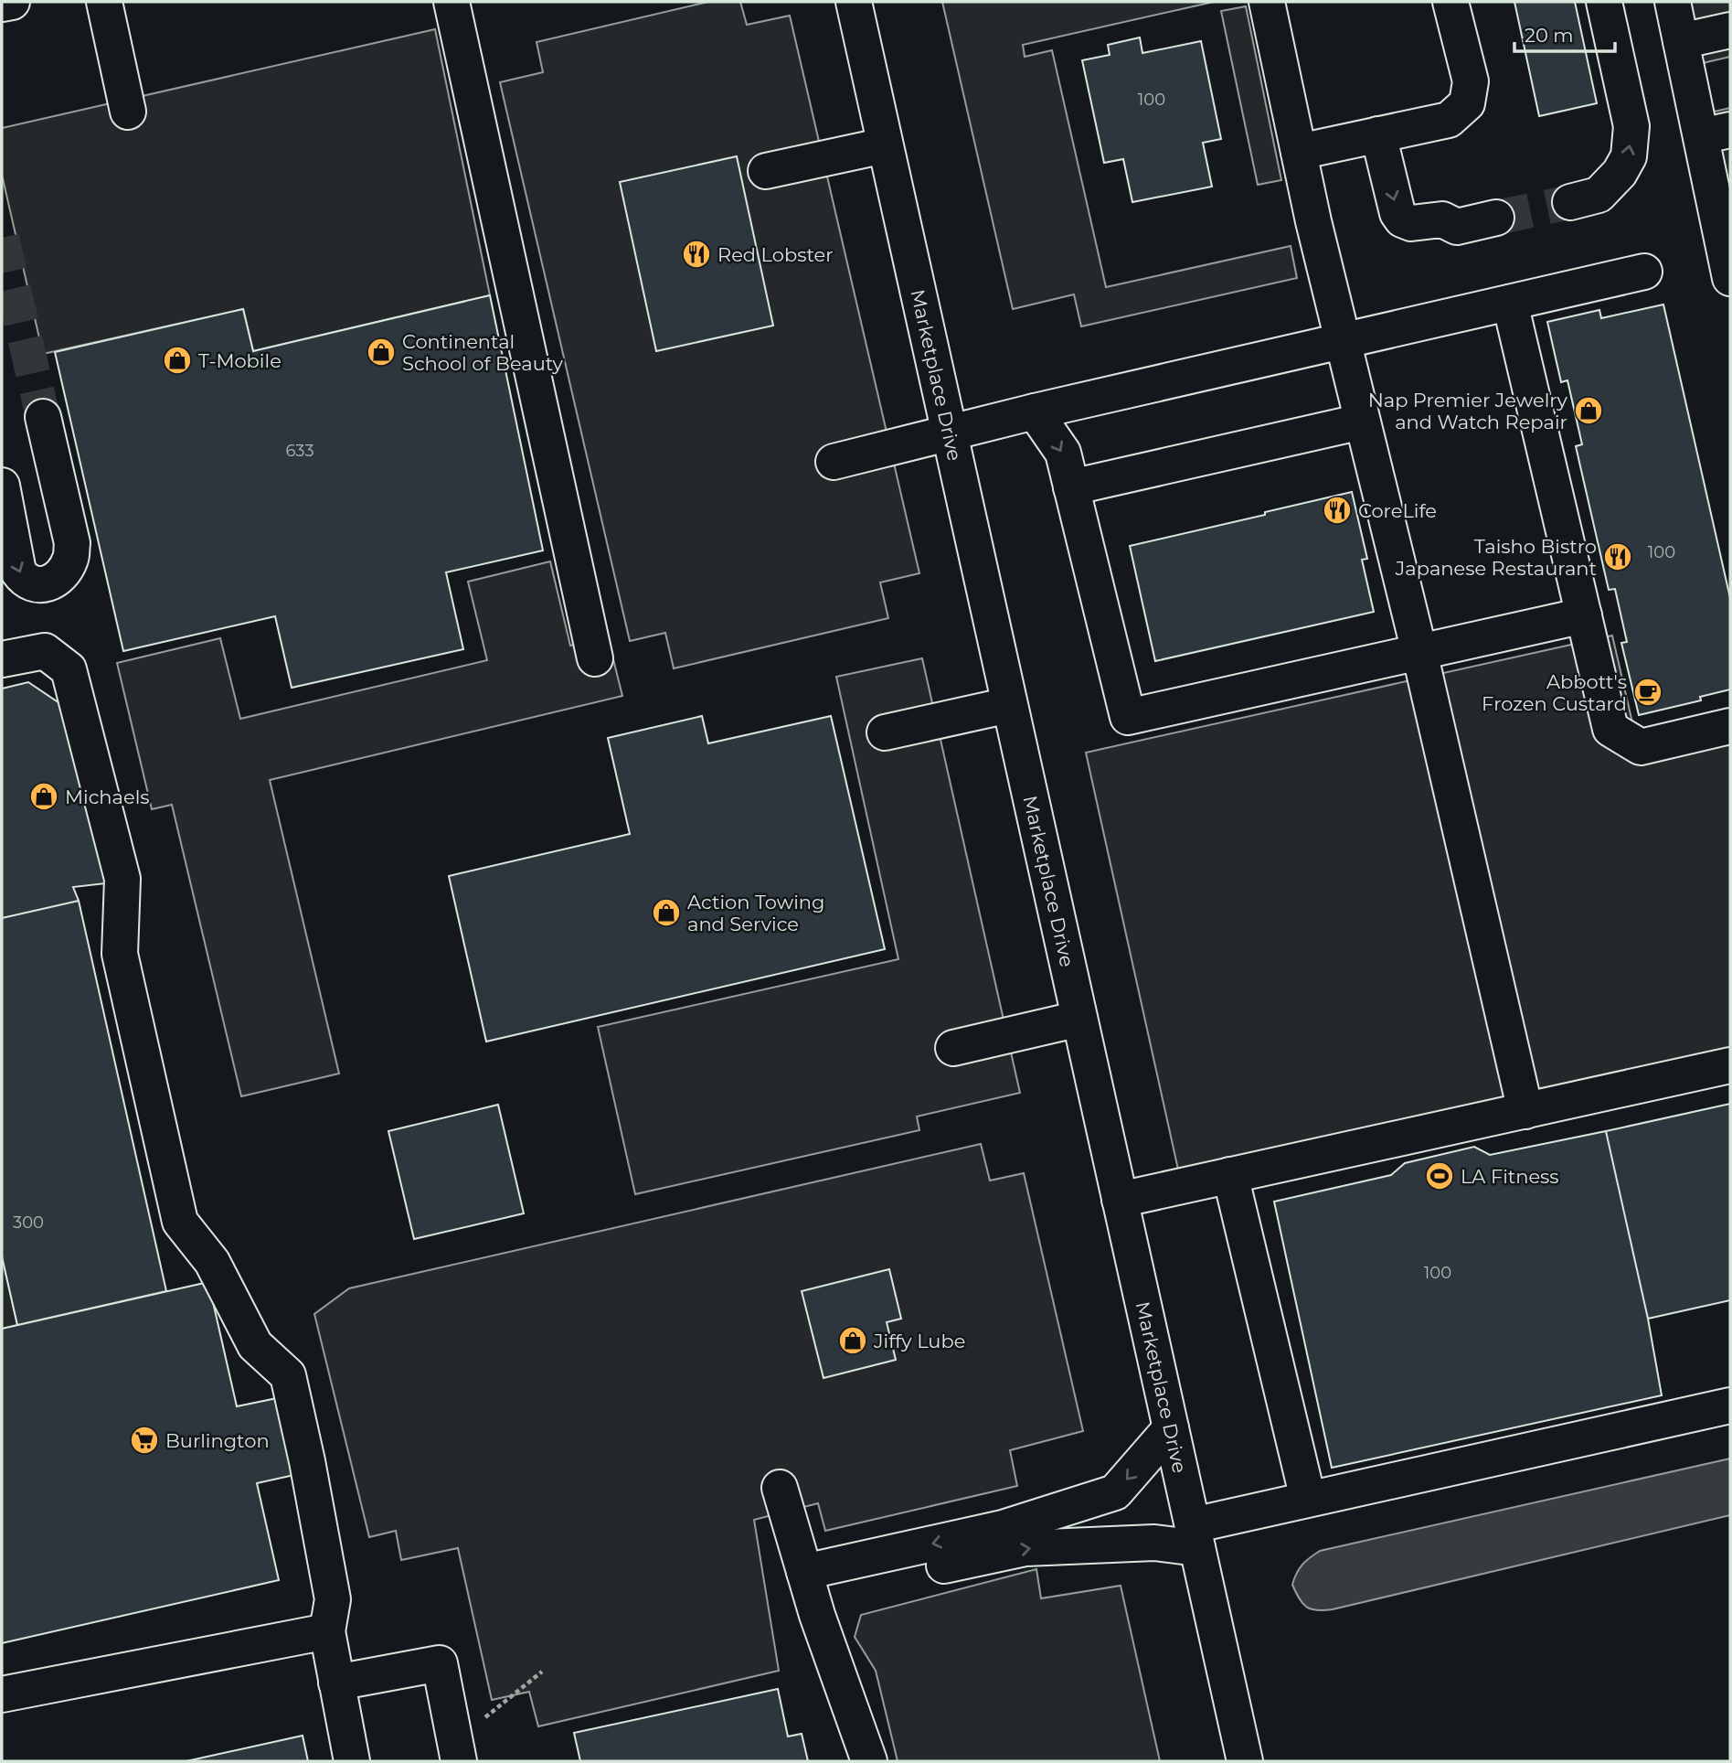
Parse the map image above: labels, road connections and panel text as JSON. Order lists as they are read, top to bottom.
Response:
{
  "streets": {
    "street": ["Marketplace Drive"]
  },
  "places": {
    "restaurant": ["Red Lobster", "CoreLife", "Taisho Bistro Japanese Restaurant"],
    "shop": [
      "Continental School of Beauty",
      "T-Mobile",
      "Nap Premier Jewelry and Watch Repair",
      "Michaels",
      "Action Towing and Service",
      "Jiffy Lube"
    ],
    "cafe": ["Abbott's Frozen Custard"],
    "sports": ["LA Fitness"],
    "supermarket": ["Burlington"]
  },
  "house_numbers": [
    "100",
    "633",
    "100",
    "300",
    "100"
  ],
  "scale_bar": "20 m"
}
